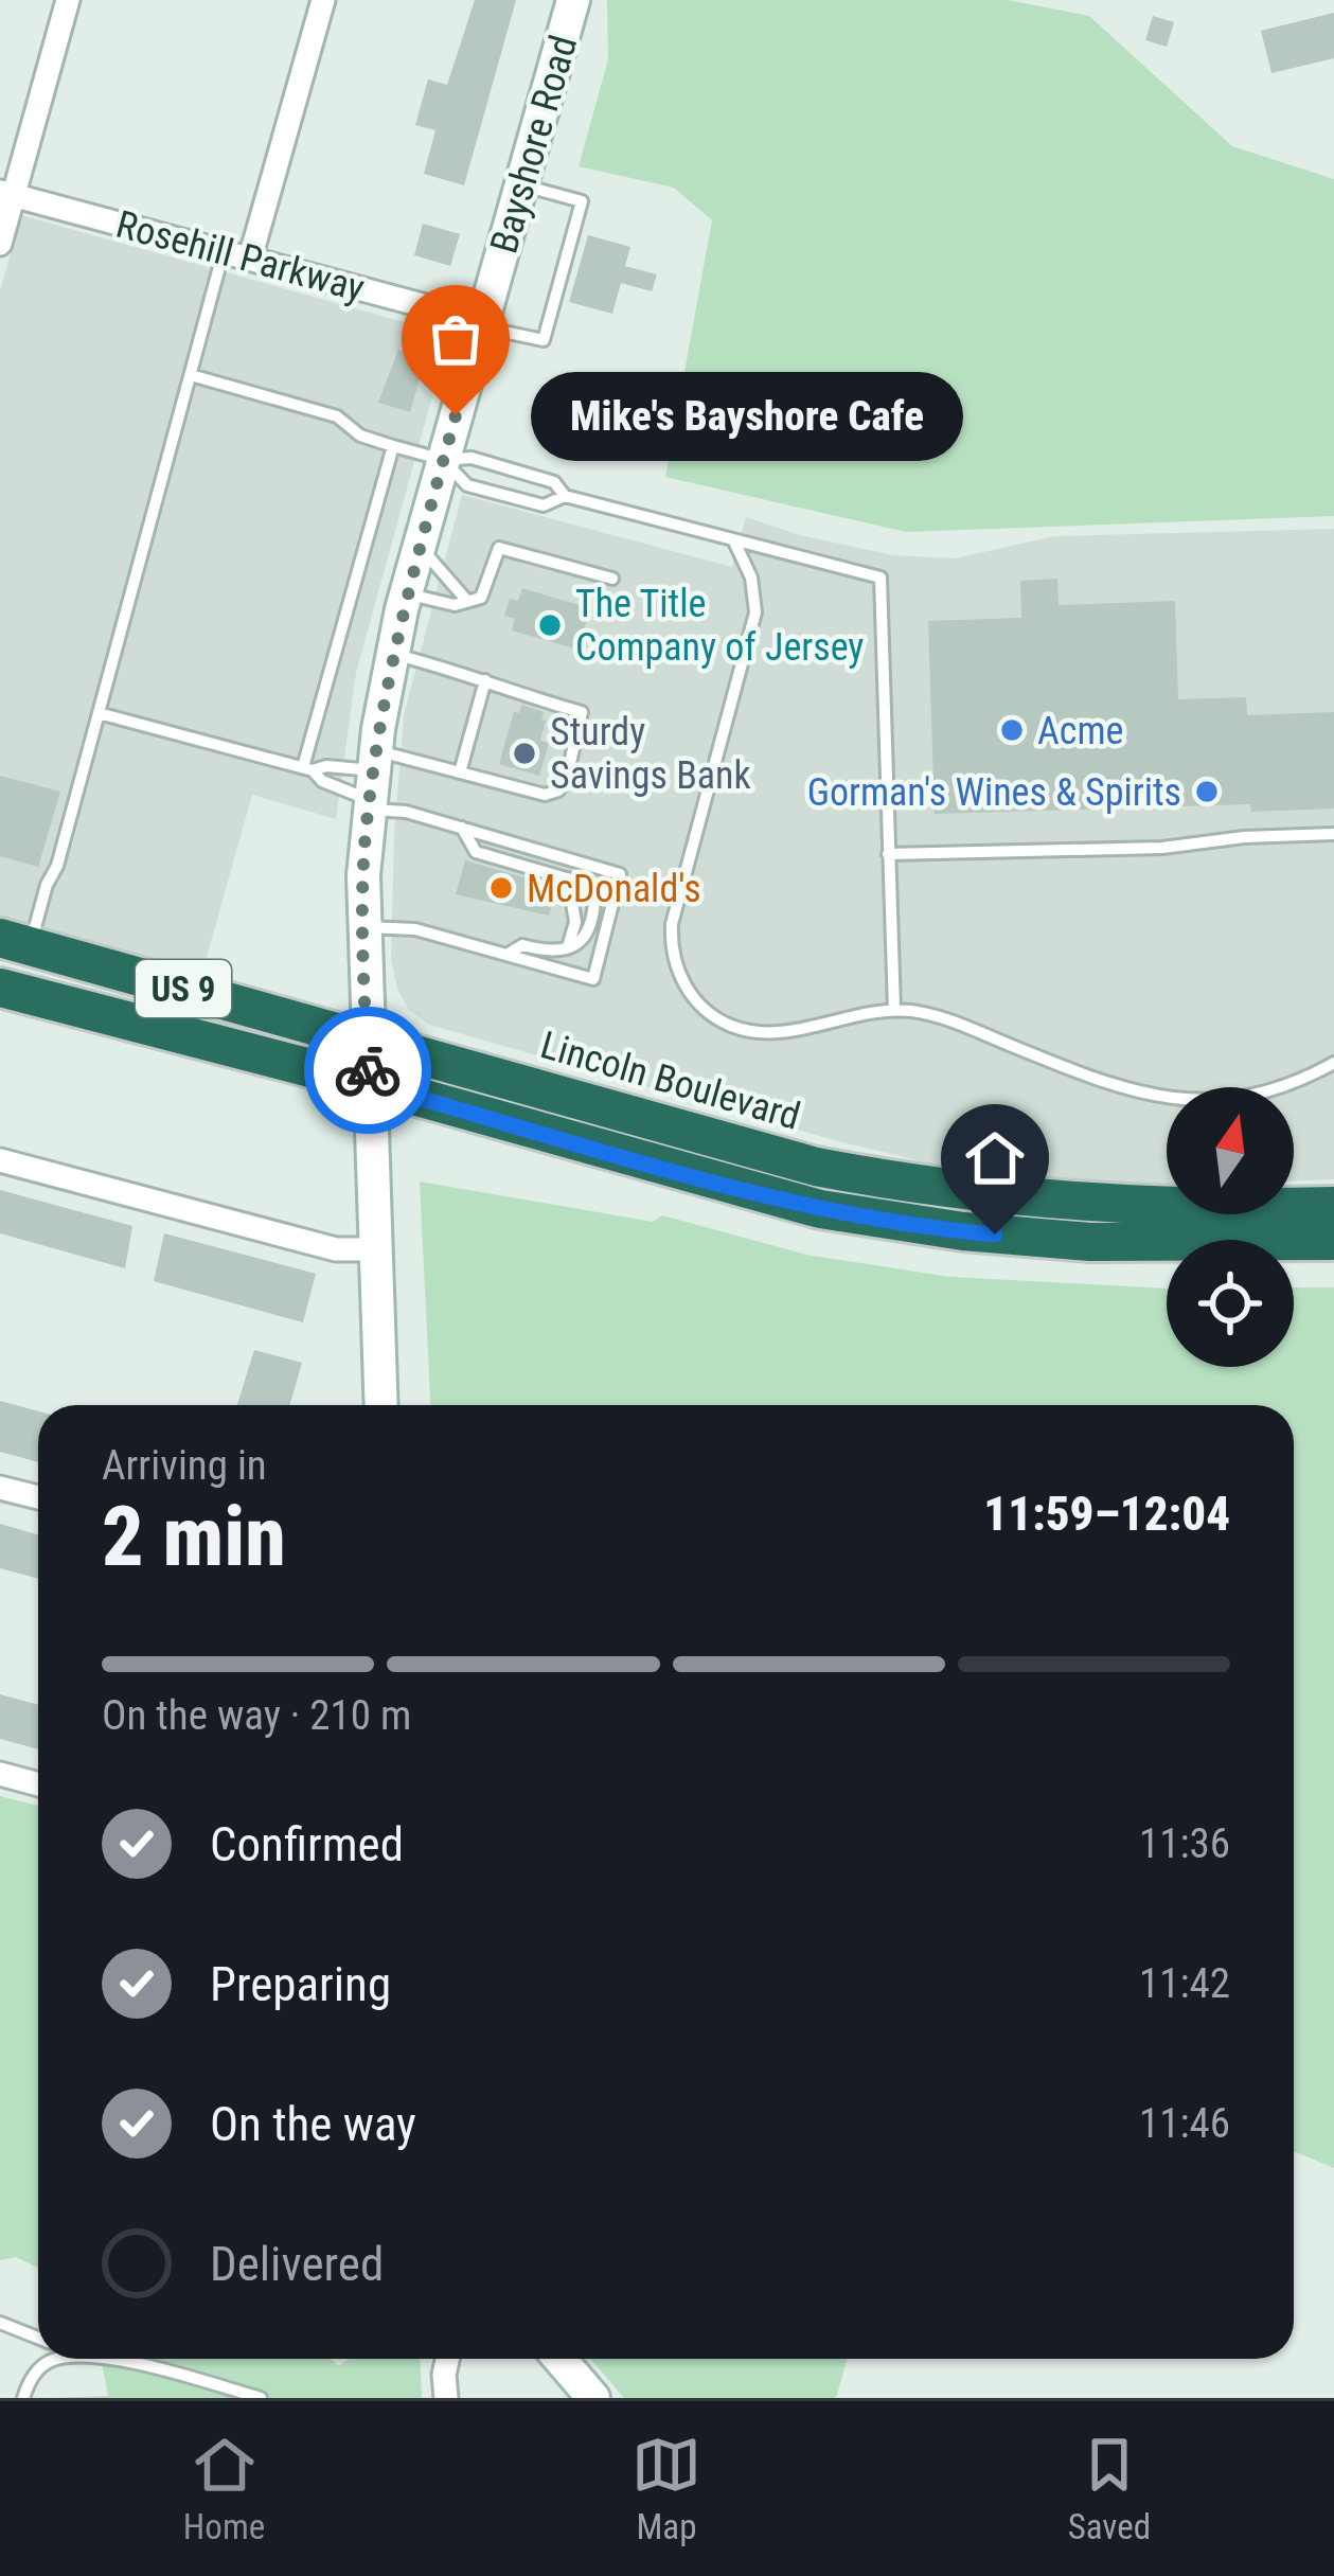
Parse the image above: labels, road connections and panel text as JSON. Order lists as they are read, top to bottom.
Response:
{
  "streets": {
    "highway": ["US 9", "Lincoln Boulevard"],
    "main road": ["Bayshore Road"],
    "street": ["Rosehill Parkway"]
  },
  "crossings": [
    ["Bayshore Road", "Rosehill Parkway"],
    ["Bayshore Road", "US 9"],
    ["Bayshore Road", "Lincoln Boulevard"]
  ],
  "places": [
    "Mike's Bayshore Cafe",
    "The Title Company of Jersey",
    "Acme",
    "Sturdy Savings Bank",
    "Gorman's Wines & Spirits",
    "McDonald's"
  ],
  "north": "top",
  "page": {
    "bubble": "Mike's Bayshore Cafe",
    "heading": ["2 min", "Arriving in", "11:59–12:04"],
    "bar": "On the way · 210 m",
    "list": [
      ["Confirmed", "11:36"],
      ["Preparing", "11:42"],
      ["On the way", "11:46"],
      "Delivered"
    ],
    "tabs": ["Home", "Map", "Saved"]
  }
}
